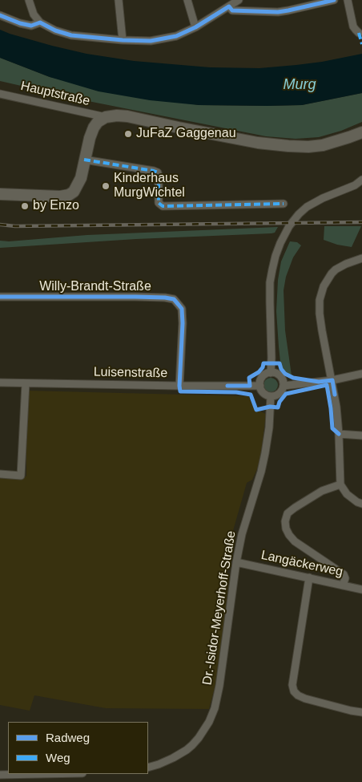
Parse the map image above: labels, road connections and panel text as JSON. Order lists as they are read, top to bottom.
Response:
{
  "streets": {
    "street": [
      "Hauptstraße",
      "Willy-Brandt-Straße",
      "Luisenstraße",
      "Langäckerweg",
      "Dr.-Isidor-Meyerhoff-Straße"
    ]
  },
  "crossings": [
    ["Willy-Brandt-Straße", "Luisenstraße"],
    ["Luisenstraße", "Dr.-Isidor-Meyerhoff-Straße"],
    ["Langäckerweg", "Dr.-Isidor-Meyerhoff-Straße"]
  ],
  "water": ["Murg"],
  "places": ["JuFaZ Gaggenau", "Kinderhaus MurgWichtel", "by Enzo"],
  "legend": ["Radweg", "Weg"]
}
